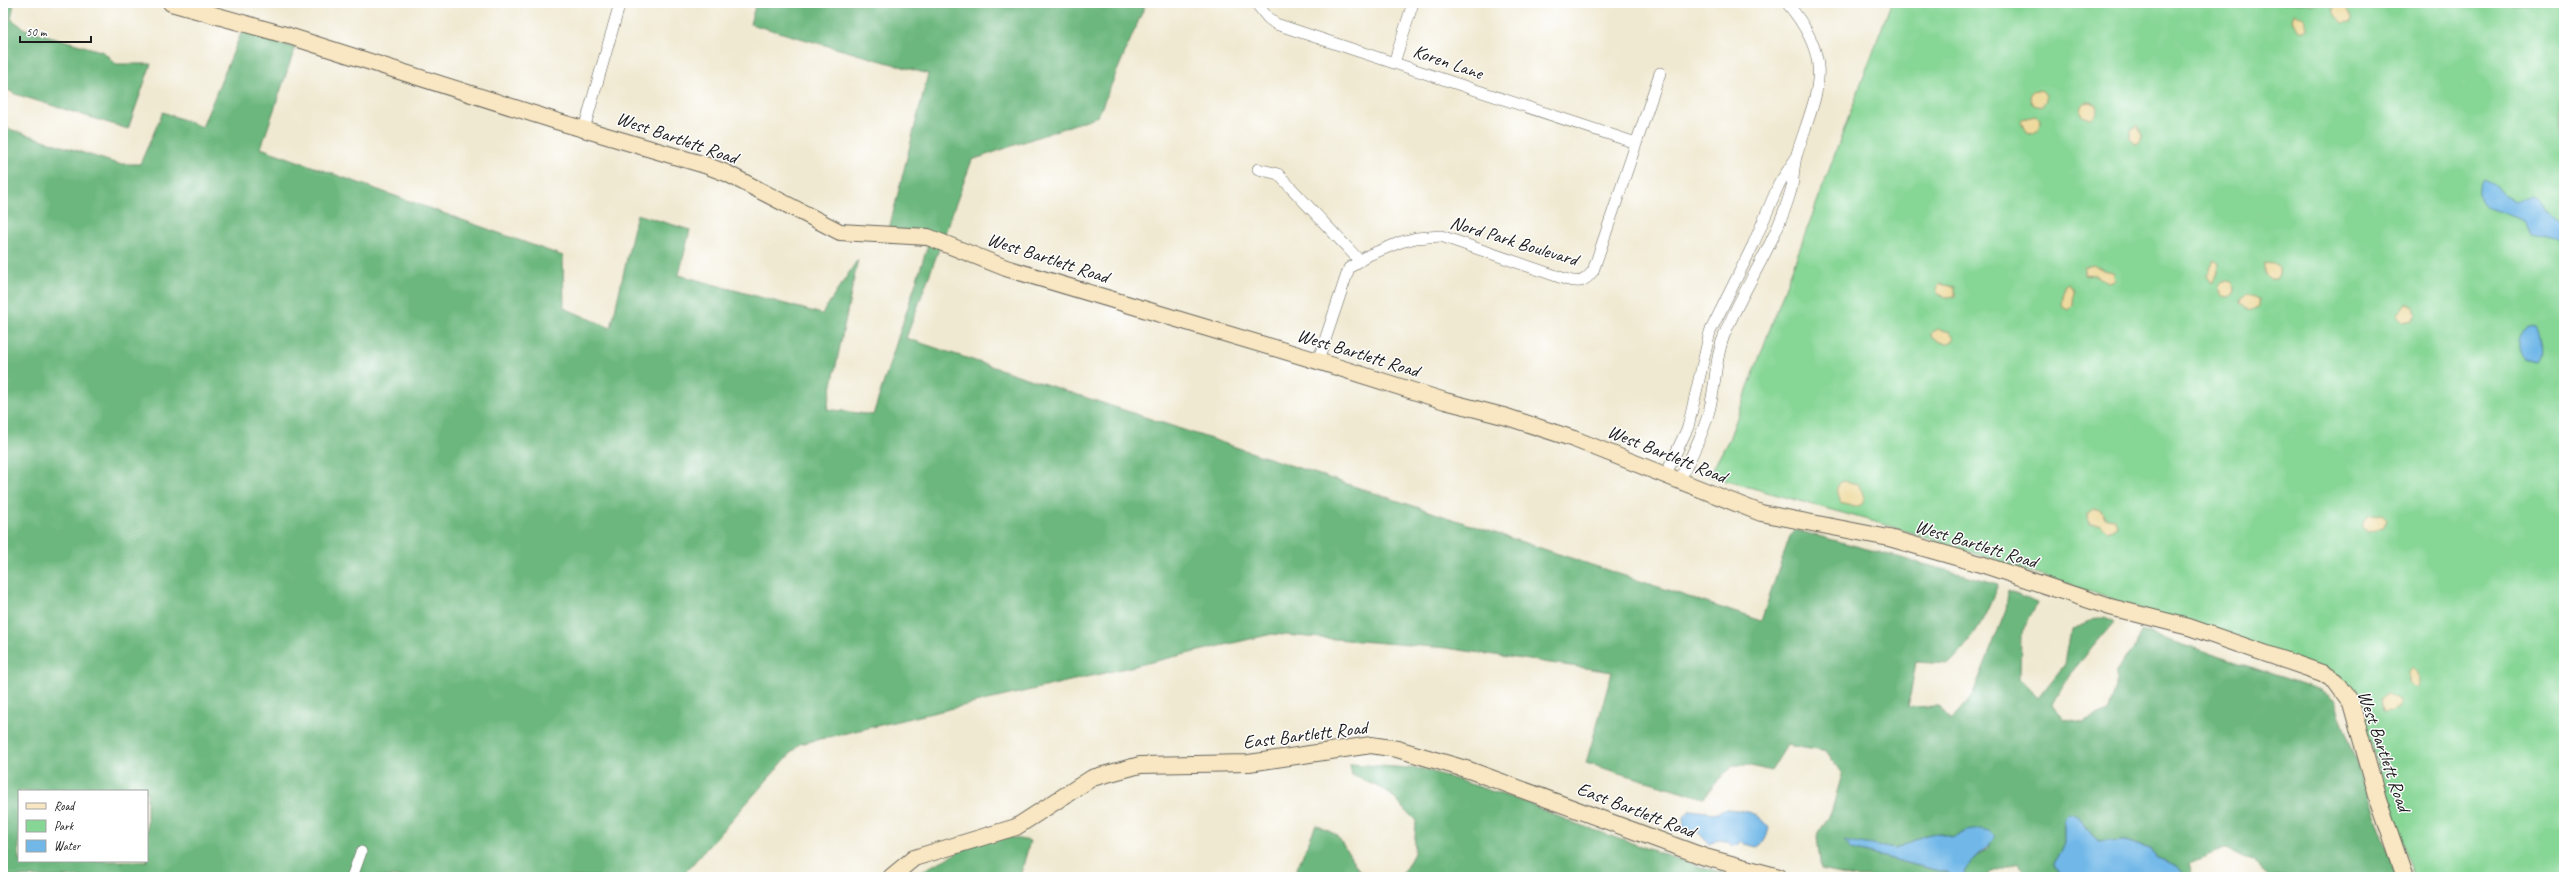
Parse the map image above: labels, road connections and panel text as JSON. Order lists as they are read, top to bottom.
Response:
{
  "streets": {
    "street": [
      "Koren Lane",
      "West Bartlett Road",
      "Nord Park Boulevard",
      "East Bartlett Road"
    ]
  },
  "crossings": [
    ["Koren Lane", "Nord Park Boulevard"],
    ["West Bartlett Road", "Nord Park Boulevard"]
  ],
  "legend": ["Road", "Park", "Water"],
  "scale_bar": "50 m"
}
